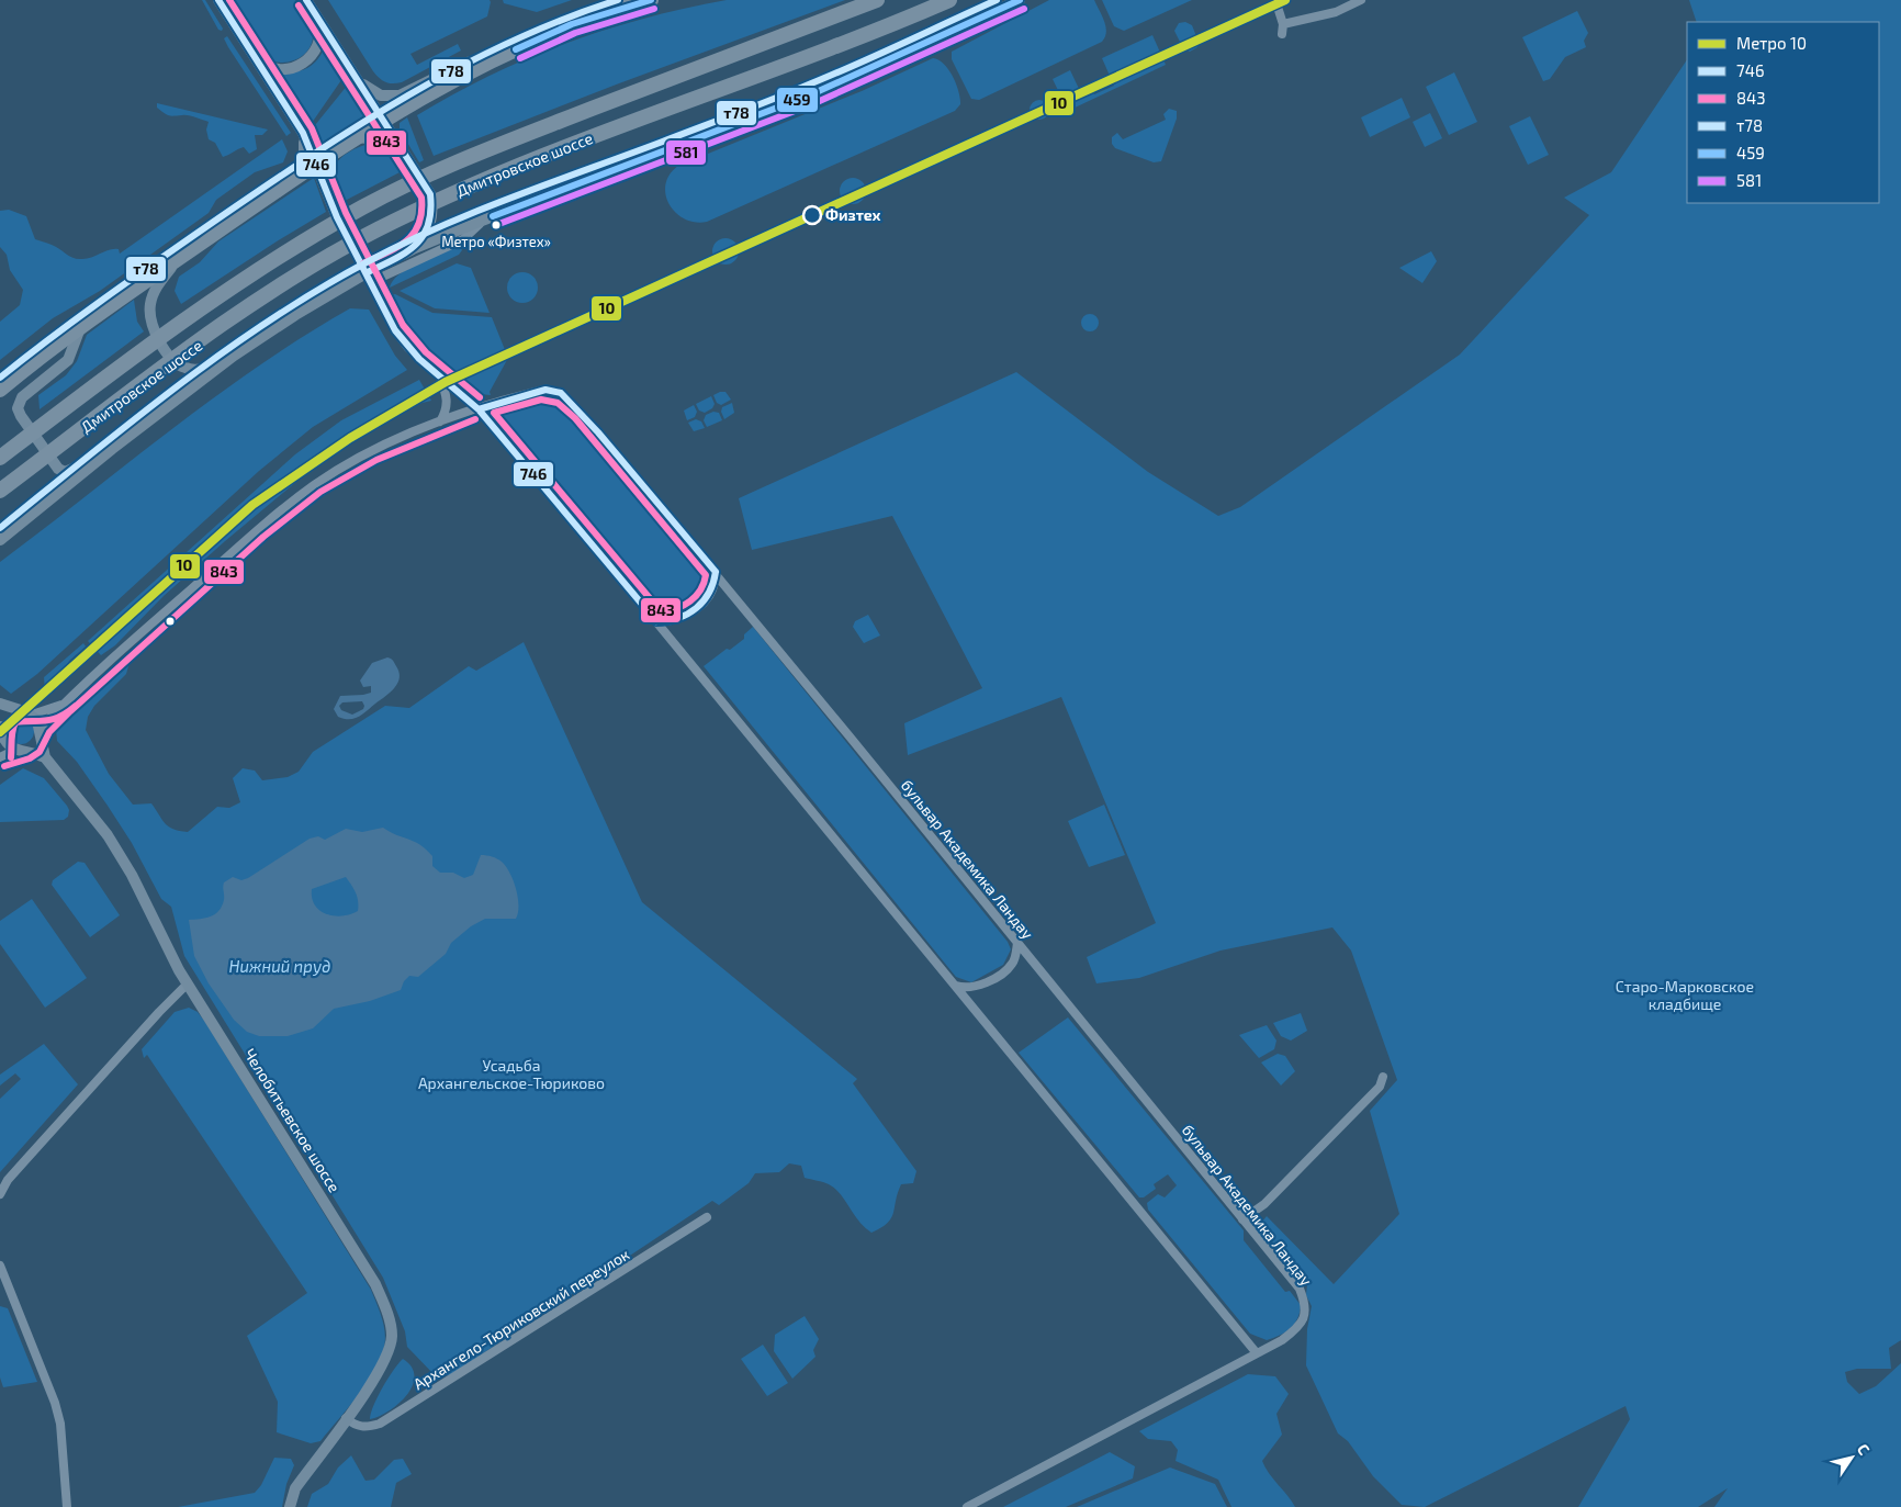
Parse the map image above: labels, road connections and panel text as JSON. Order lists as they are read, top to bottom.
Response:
{
  "streets": {
    "highway": ["Дмитровское шоссе"],
    "main road": ["Челобитьевское шоссе"],
    "street": ["бульвар Академика Ландау", "Архангело-Тюриковский переулок"]
  },
  "crossings": [
    ["Челобитьевское шоссе", "Архангело-Тюриковский переулок"]
  ],
  "water": ["Нижний пруд"],
  "parks": ["Старо-Марковское кладбище", "Усадьба Архангельское-Тюриково"],
  "places": ["Физтех", "Метро «Физтех»"],
  "lines": [
    "metro line 10",
    "transit line 746",
    "transit line 843",
    "transit line т78",
    "transit line 459",
    "transit line 581"
  ],
  "legend": [
    "Метро 10",
    "746",
    "843",
    "т78",
    "459",
    "581"
  ],
  "north": "top right"
}
